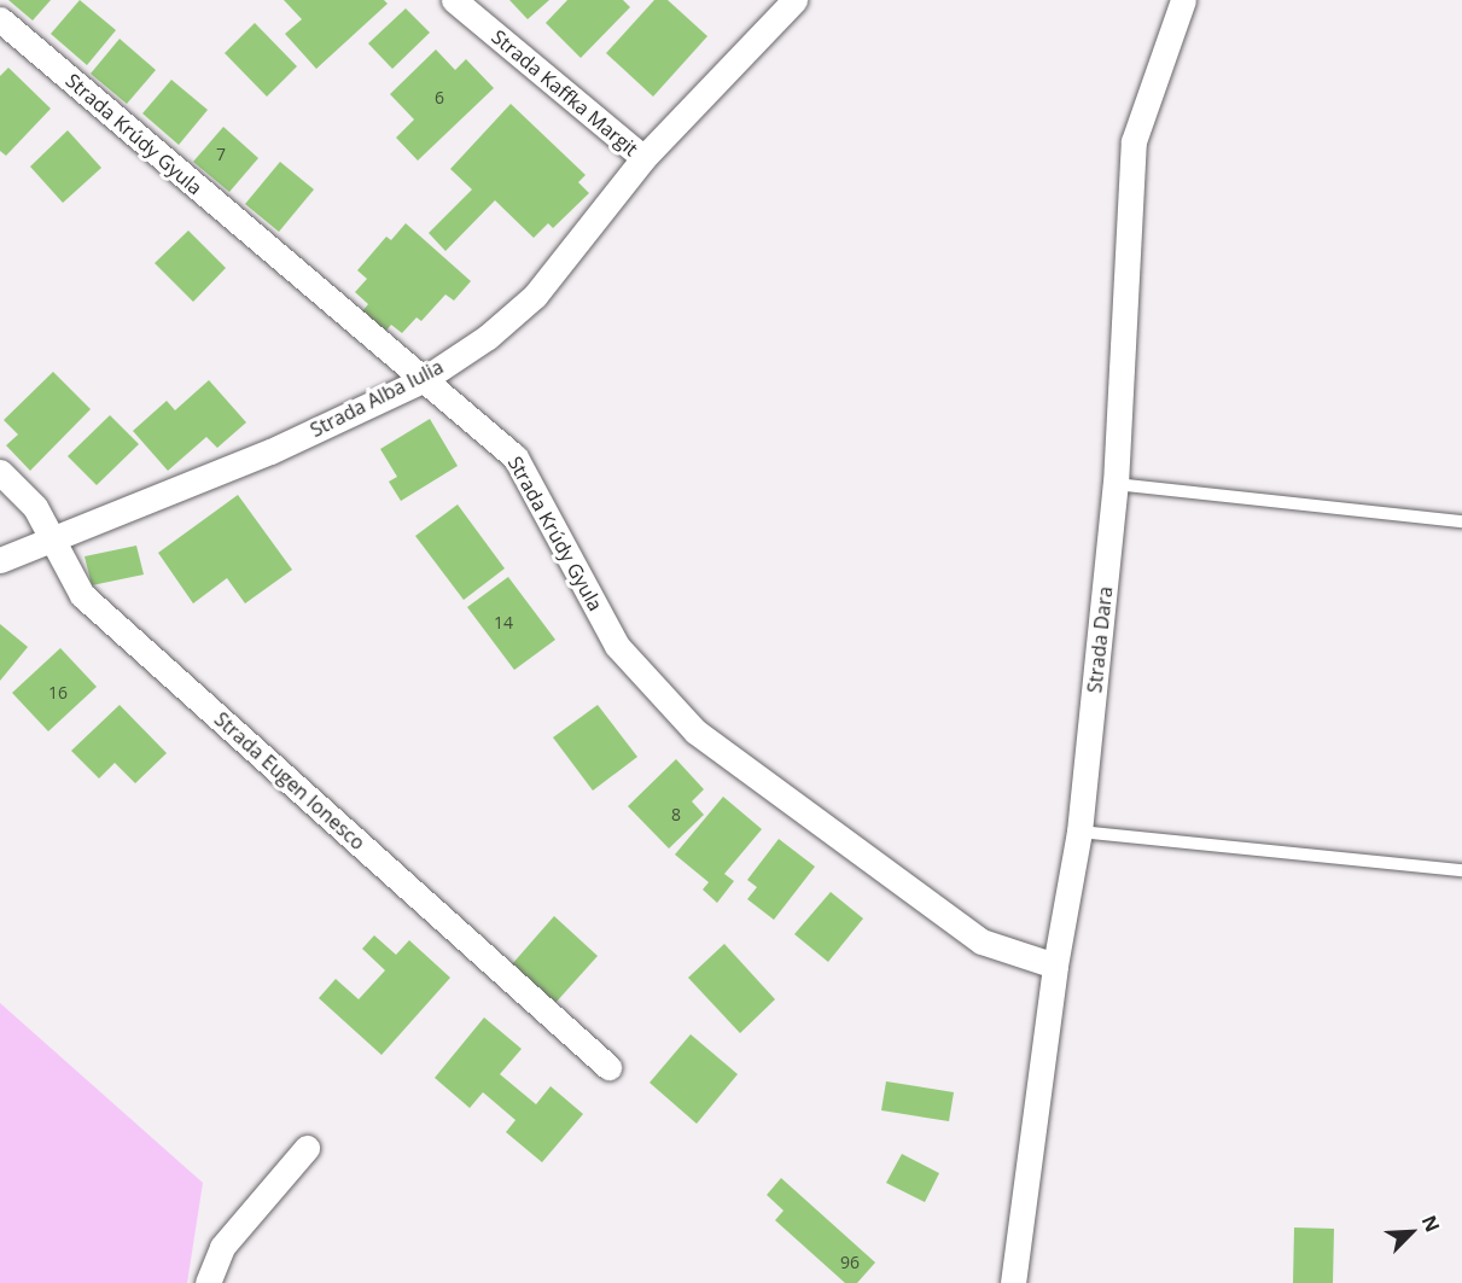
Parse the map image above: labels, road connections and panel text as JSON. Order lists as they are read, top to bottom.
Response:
{
  "streets": {
    "street": [
      "Strada Kaffka Margit",
      "Strada Krúdy Gyula",
      "Strada Alba Iulia",
      "Strada Dara",
      "Strada Eugen Ionesco"
    ]
  },
  "crossings": [
    ["Strada Kaffka Margit", "Strada Alba Iulia"],
    ["Strada Krúdy Gyula", "Strada Alba Iulia"],
    ["Strada Krúdy Gyula", "Strada Dara"],
    ["Strada Alba Iulia", "Strada Eugen Ionesco"]
  ],
  "house_numbers": [
    "6",
    "7",
    "14",
    "16",
    "8",
    "96"
  ],
  "north": "top right"
}
